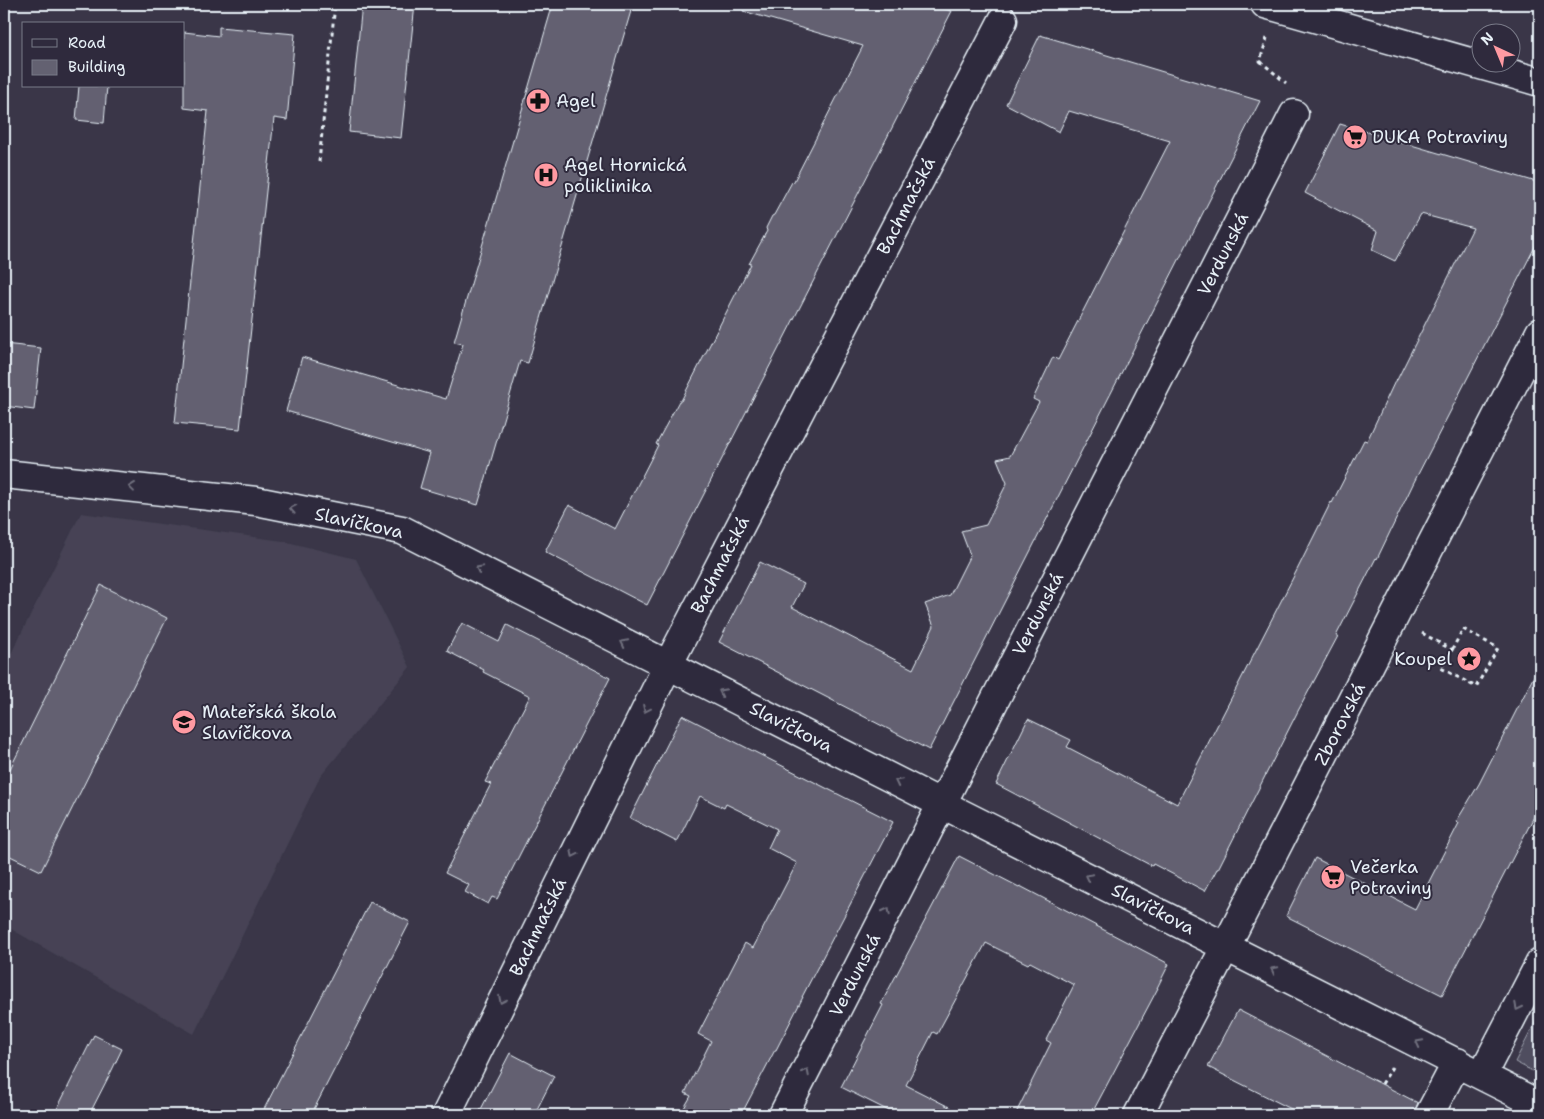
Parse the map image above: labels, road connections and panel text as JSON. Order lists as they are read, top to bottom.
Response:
{
  "streets": {
    "street": [
      "Bachmačská",
      "Verdunská",
      "Slavíčkova",
      "Zborovská"
    ]
  },
  "crossings": [
    ["Bachmačská", "Slavíčkova"],
    ["Verdunská", "Slavíčkova"],
    ["Slavíčkova", "Zborovská"]
  ],
  "one_way": ["Bachmačská", "Slavíčkova"],
  "places": {
    "pharmacy": ["Agel"],
    "supermarket": ["DUKA Potraviny", "Večerka Potraviny"],
    "hospital": ["Agel Hornická poliklinika"],
    "place": ["Koupel"],
    "school or university": ["Mateřská škola Slavíčkova"]
  },
  "legend": ["Road", "Building"],
  "north": "top left"
}
